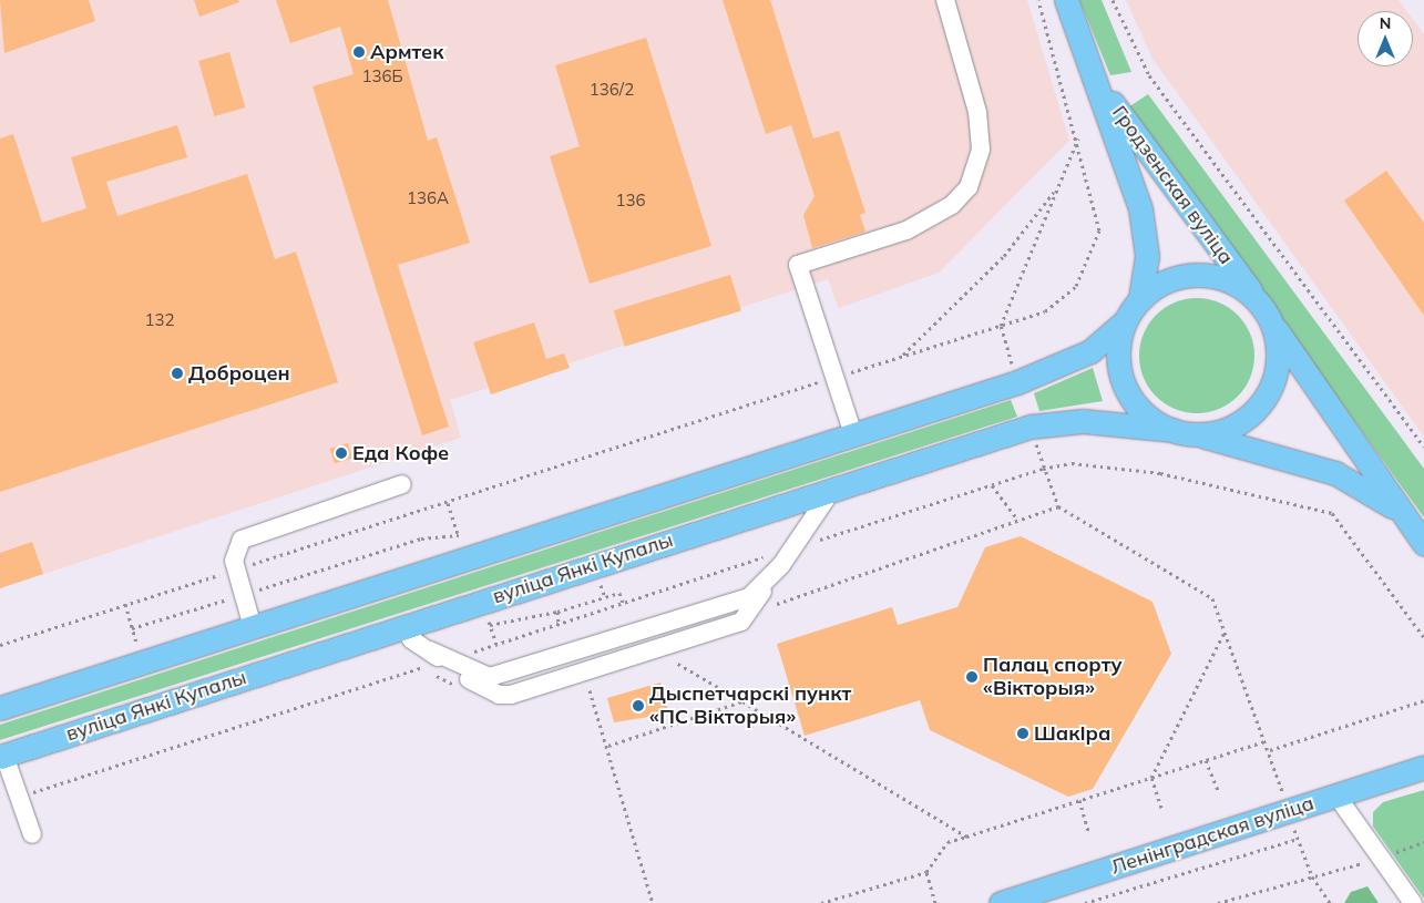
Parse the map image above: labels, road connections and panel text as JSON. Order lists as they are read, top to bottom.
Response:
{
  "streets": {
    "main road": ["Гродзенская вуліца", "вуліца Янкі Купалы", "Ленінградская вуліца"]
  },
  "crossings": [
    ["Гродзенская вуліца", "вуліца Янкі Купалы"]
  ],
  "places": [
    "Армтек",
    "Доброцен",
    "Еда Кофе",
    "Палац спорту «Вікторыя»",
    "Дыспетчарскі пункт «ПС Вікторыя»",
    "ШакІра"
  ],
  "house_numbers": [
    "136Б",
    "136/2",
    "136А",
    "136",
    "132"
  ],
  "north": "top"
}
